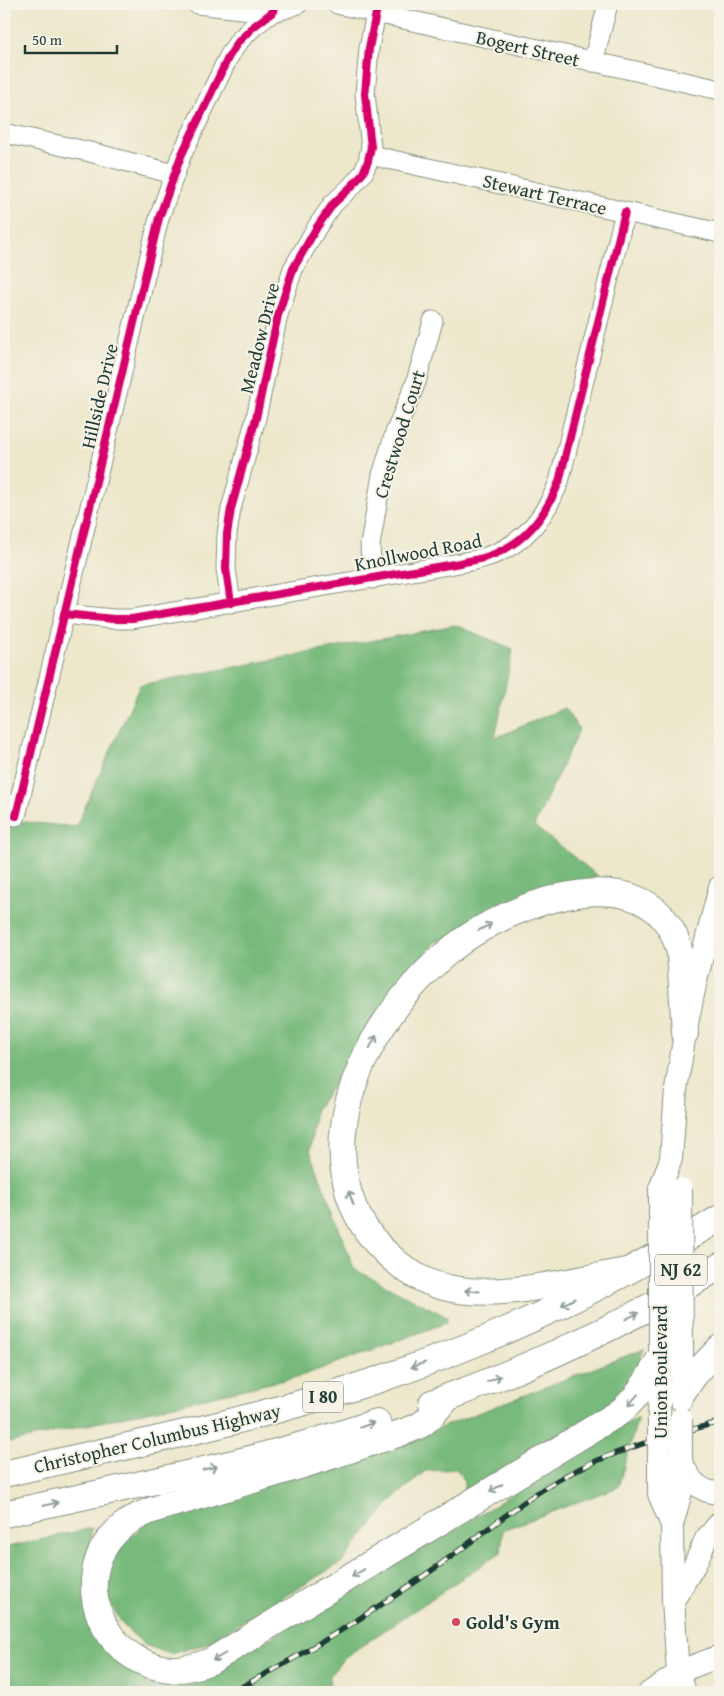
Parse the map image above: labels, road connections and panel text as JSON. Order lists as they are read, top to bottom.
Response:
{
  "streets": {
    "highway": ["I 80", "Christopher Columbus Highway"],
    "main road": ["NJ 62", "Union Boulevard"],
    "street": [
      "Bogert Street",
      "Stewart Terrace",
      "Meadow Drive",
      "Hillside Drive",
      "Crestwood Court",
      "Knollwood Road"
    ]
  },
  "crossings": [
    ["Bogert Street", "Meadow Drive"],
    ["Stewart Terrace", "Meadow Drive"],
    ["Stewart Terrace", "Knollwood Road"],
    ["Meadow Drive", "Knollwood Road"],
    ["Hillside Drive", "Knollwood Road"],
    ["Crestwood Court", "Knollwood Road"]
  ],
  "places": ["Gold's Gym"],
  "scale_bar": "50 m"
}
